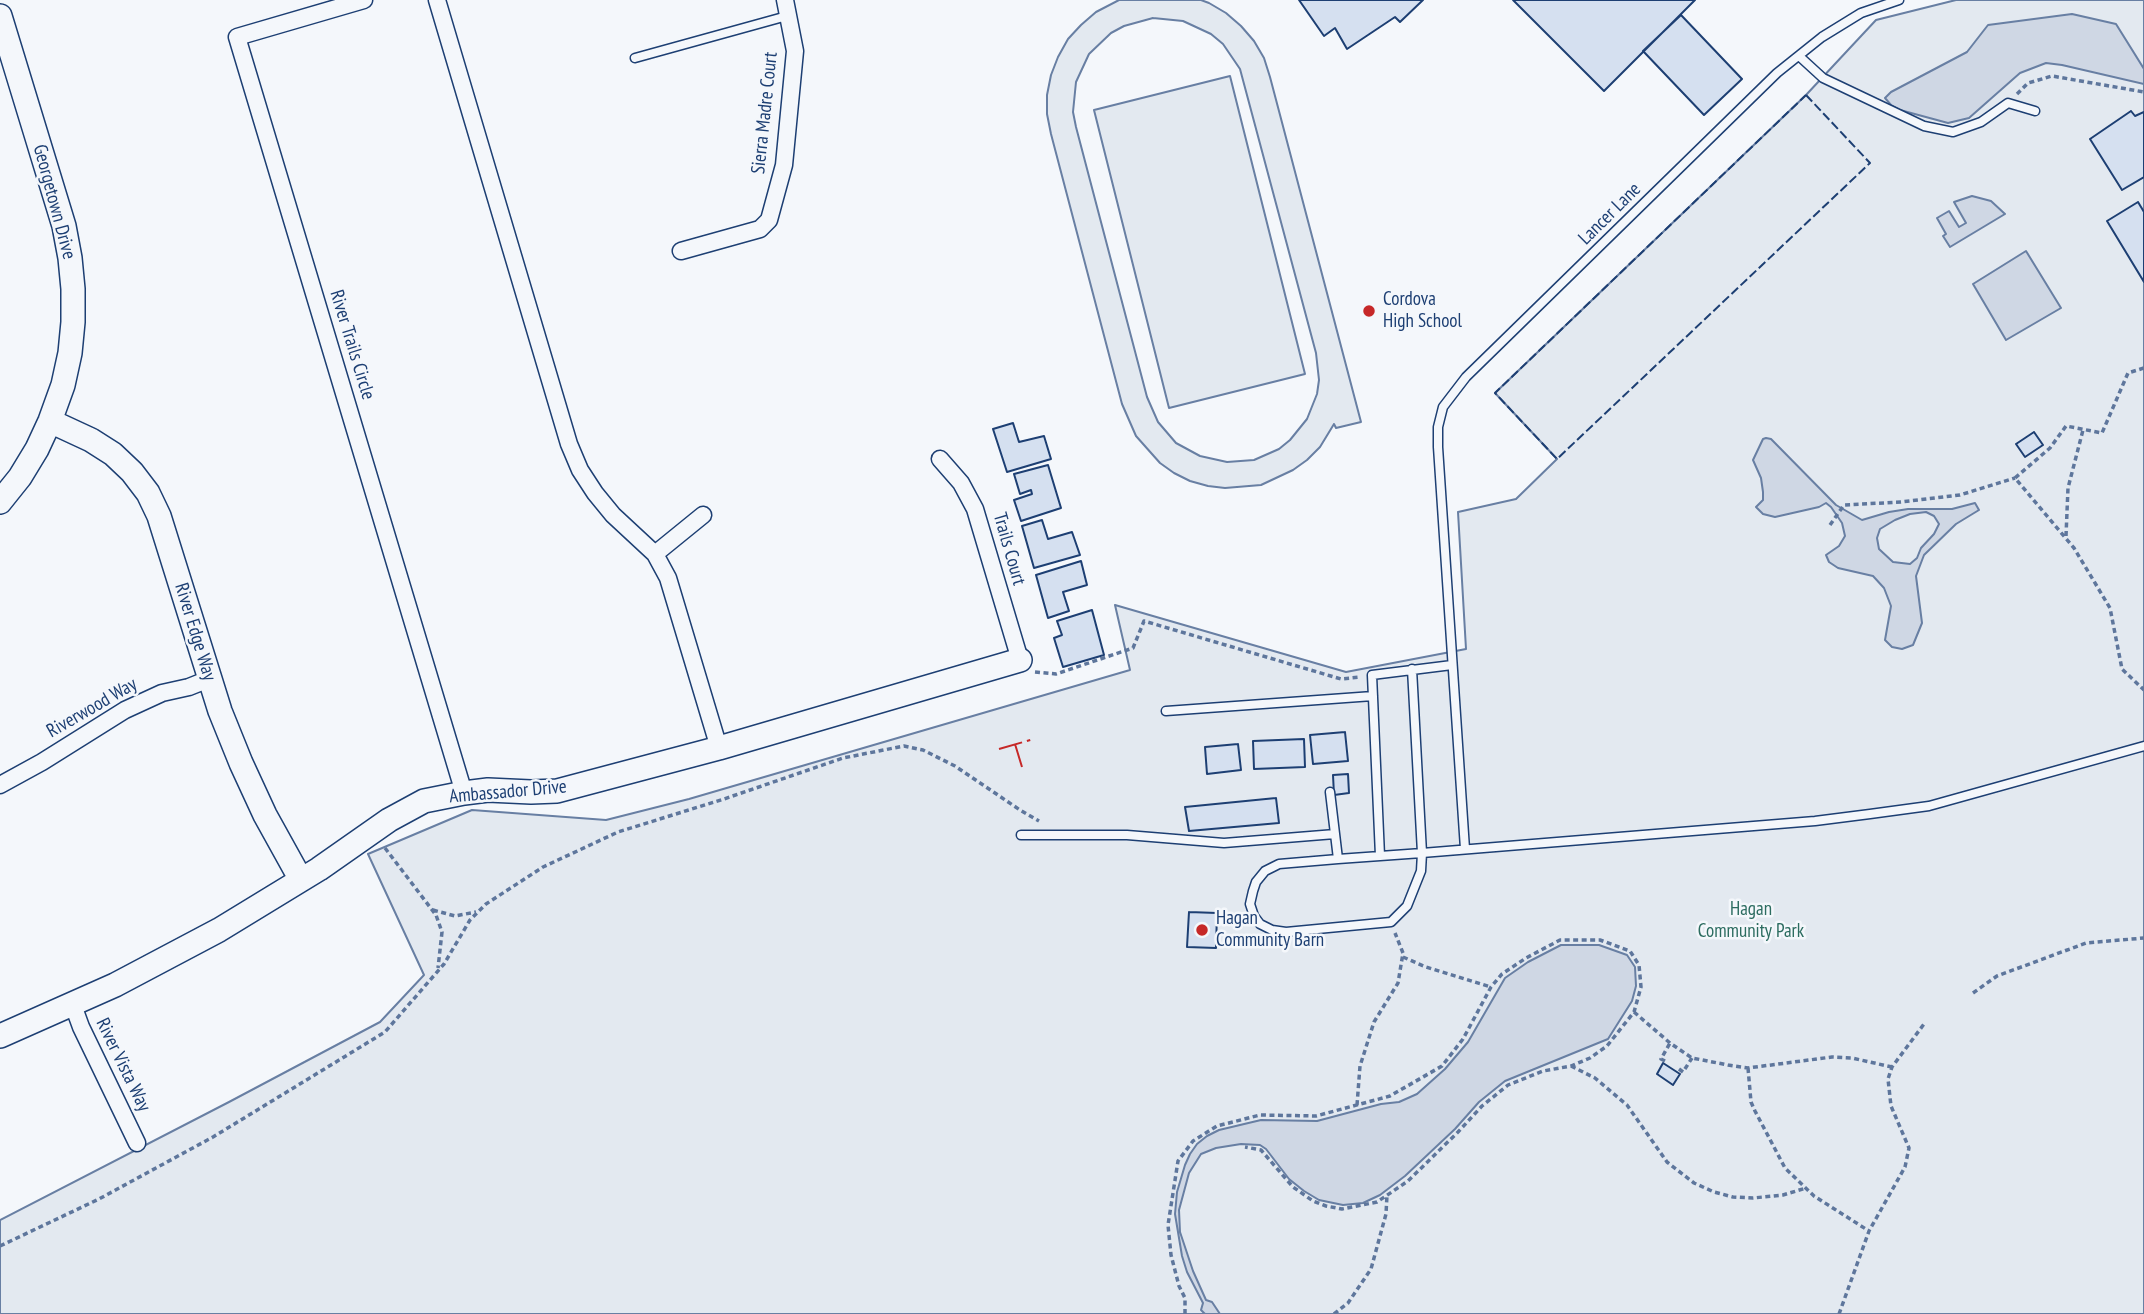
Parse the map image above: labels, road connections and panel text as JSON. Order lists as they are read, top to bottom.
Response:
{
  "streets": {
    "street": [
      "Sierra Madre Court",
      "Georgetown Drive",
      "River Trails Circle",
      "Trails Court",
      "River Edge Way",
      "Riverwood Way",
      "Ambassador Drive",
      "River Vista Way"
    ],
    "lane": ["Lancer Lane"]
  },
  "crossings": [
    ["Georgetown Drive", "River Edge Way"],
    ["River Trails Circle", "Ambassador Drive"],
    ["Trails Court", "Ambassador Drive"],
    ["River Edge Way", "Riverwood Way"],
    ["River Edge Way", "Ambassador Drive"],
    ["Ambassador Drive", "River Vista Way"]
  ],
  "parks": ["Hagan Community Park"],
  "places": ["Cordova High School", "Hagan Community Barn"]
}
